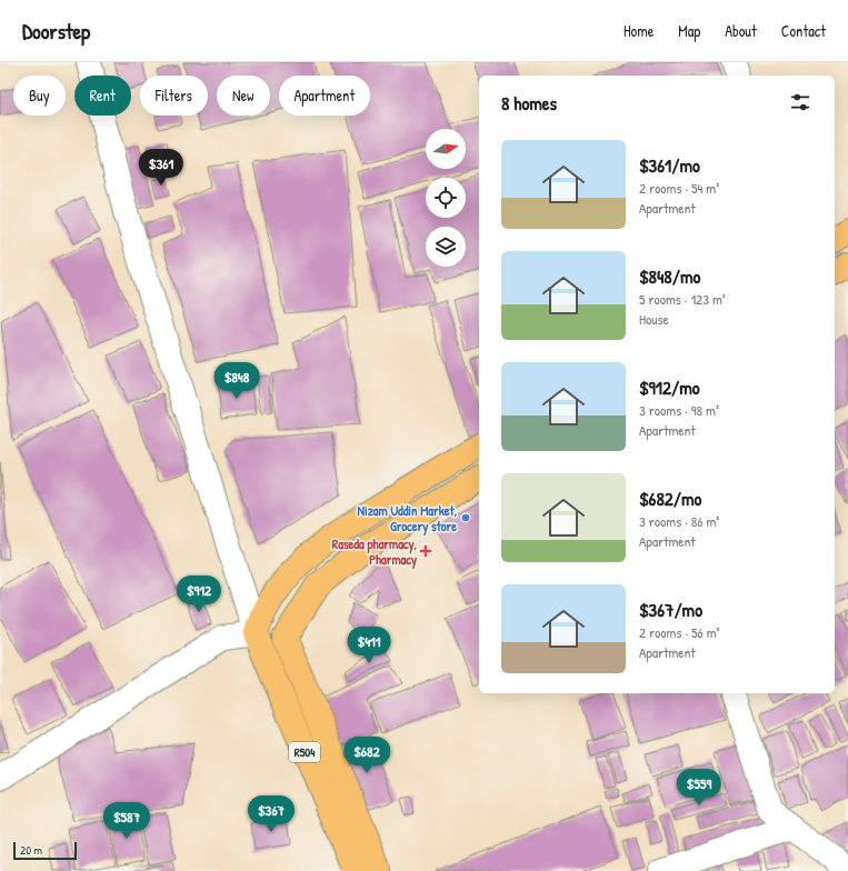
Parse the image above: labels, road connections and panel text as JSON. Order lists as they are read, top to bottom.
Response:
{
  "streets": {
    "main road": ["R504"]
  },
  "places": {
    "other": ["Nizam Uddin Market, Grocery store"],
    "health": ["Raseda pharmacy, Pharmacy"]
  },
  "scale_bar": "20 m",
  "north": "right",
  "page": {
    "header": "Doorstep",
    "nav": [
      "Home",
      "Map",
      "About",
      "Contact"
    ],
    "chip": [
      "Buy",
      "Rent",
      "Filters",
      "New",
      "Apartment"
    ],
    "heading": "8 homes",
    "list": [
      {
        "name": "$361/mo",
        "note": "2 rooms · 54 m² · Apartment"
      },
      {
        "name": "$848/mo",
        "note": "5 rooms · 123 m² · House"
      },
      {
        "name": "$912/mo",
        "note": "3 rooms · 98 m² · Apartment"
      },
      {
        "name": "$682/mo",
        "note": "3 rooms · 86 m² · Apartment"
      },
      {
        "name": "$367/mo",
        "note": "2 rooms · 56 m² · Apartment"
      }
    ],
    "price": [
      "$361",
      "$848",
      "$912",
      "$411",
      "$682",
      "$559",
      "$367",
      "$587"
    ],
    "scale": "20 m"
  }
}
